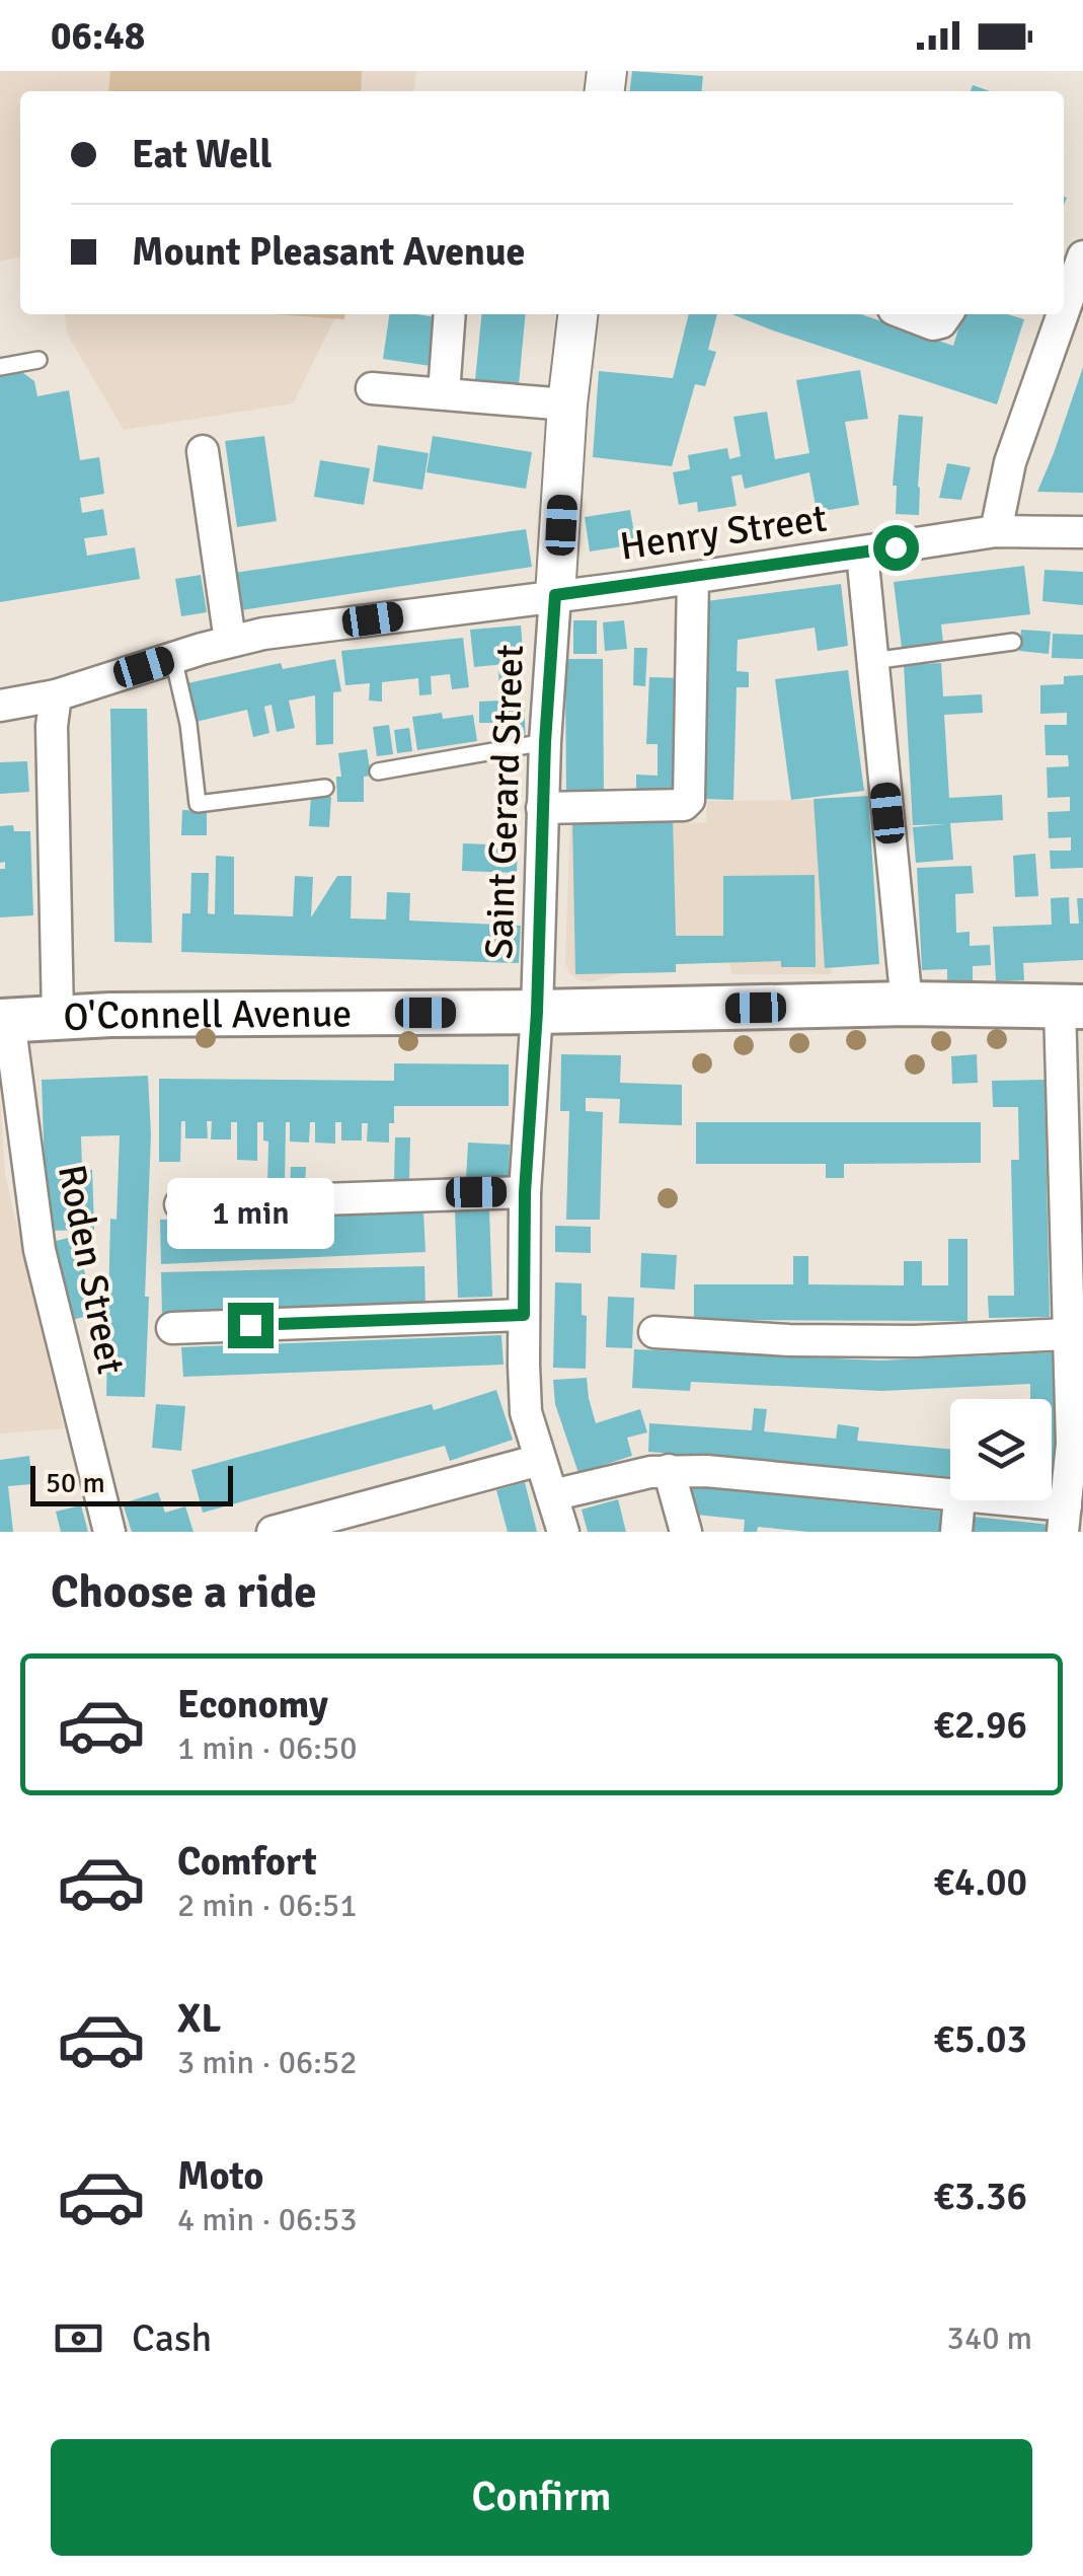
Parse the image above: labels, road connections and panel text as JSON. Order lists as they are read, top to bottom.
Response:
{
  "streets": {
    "main road": ["O'Connell Avenue"],
    "street": ["Henry Street", "Saint Gerard Street", "Roden Street"]
  },
  "crossings": [
    ["Henry Street", "Saint Gerard Street"],
    ["Saint Gerard Street", "O'Connell Avenue"],
    ["O'Connell Avenue", "Roden Street"]
  ],
  "scale_bar": "50 m",
  "page": {
    "status": "06:48",
    "banner": ["Eat Well", "Mount Pleasant Avenue"],
    "bubble": "1 min",
    "scale": "50 m",
    "heading": "Choose a ride",
    "list": [
      {
        "name": "Economy",
        "note": "1 min · 06:50",
        "value": "€2.96"
      },
      {
        "name": "Comfort",
        "note": "2 min · 06:51",
        "value": "€4.00"
      },
      {
        "name": "XL",
        "note": "3 min · 06:52",
        "value": "€5.03"
      },
      {
        "name": "Moto",
        "note": "4 min · 06:53",
        "value": "€3.36"
      }
    ],
    "pay": ["Cash", "340 m"],
    "buttons": "Confirm"
  }
}
